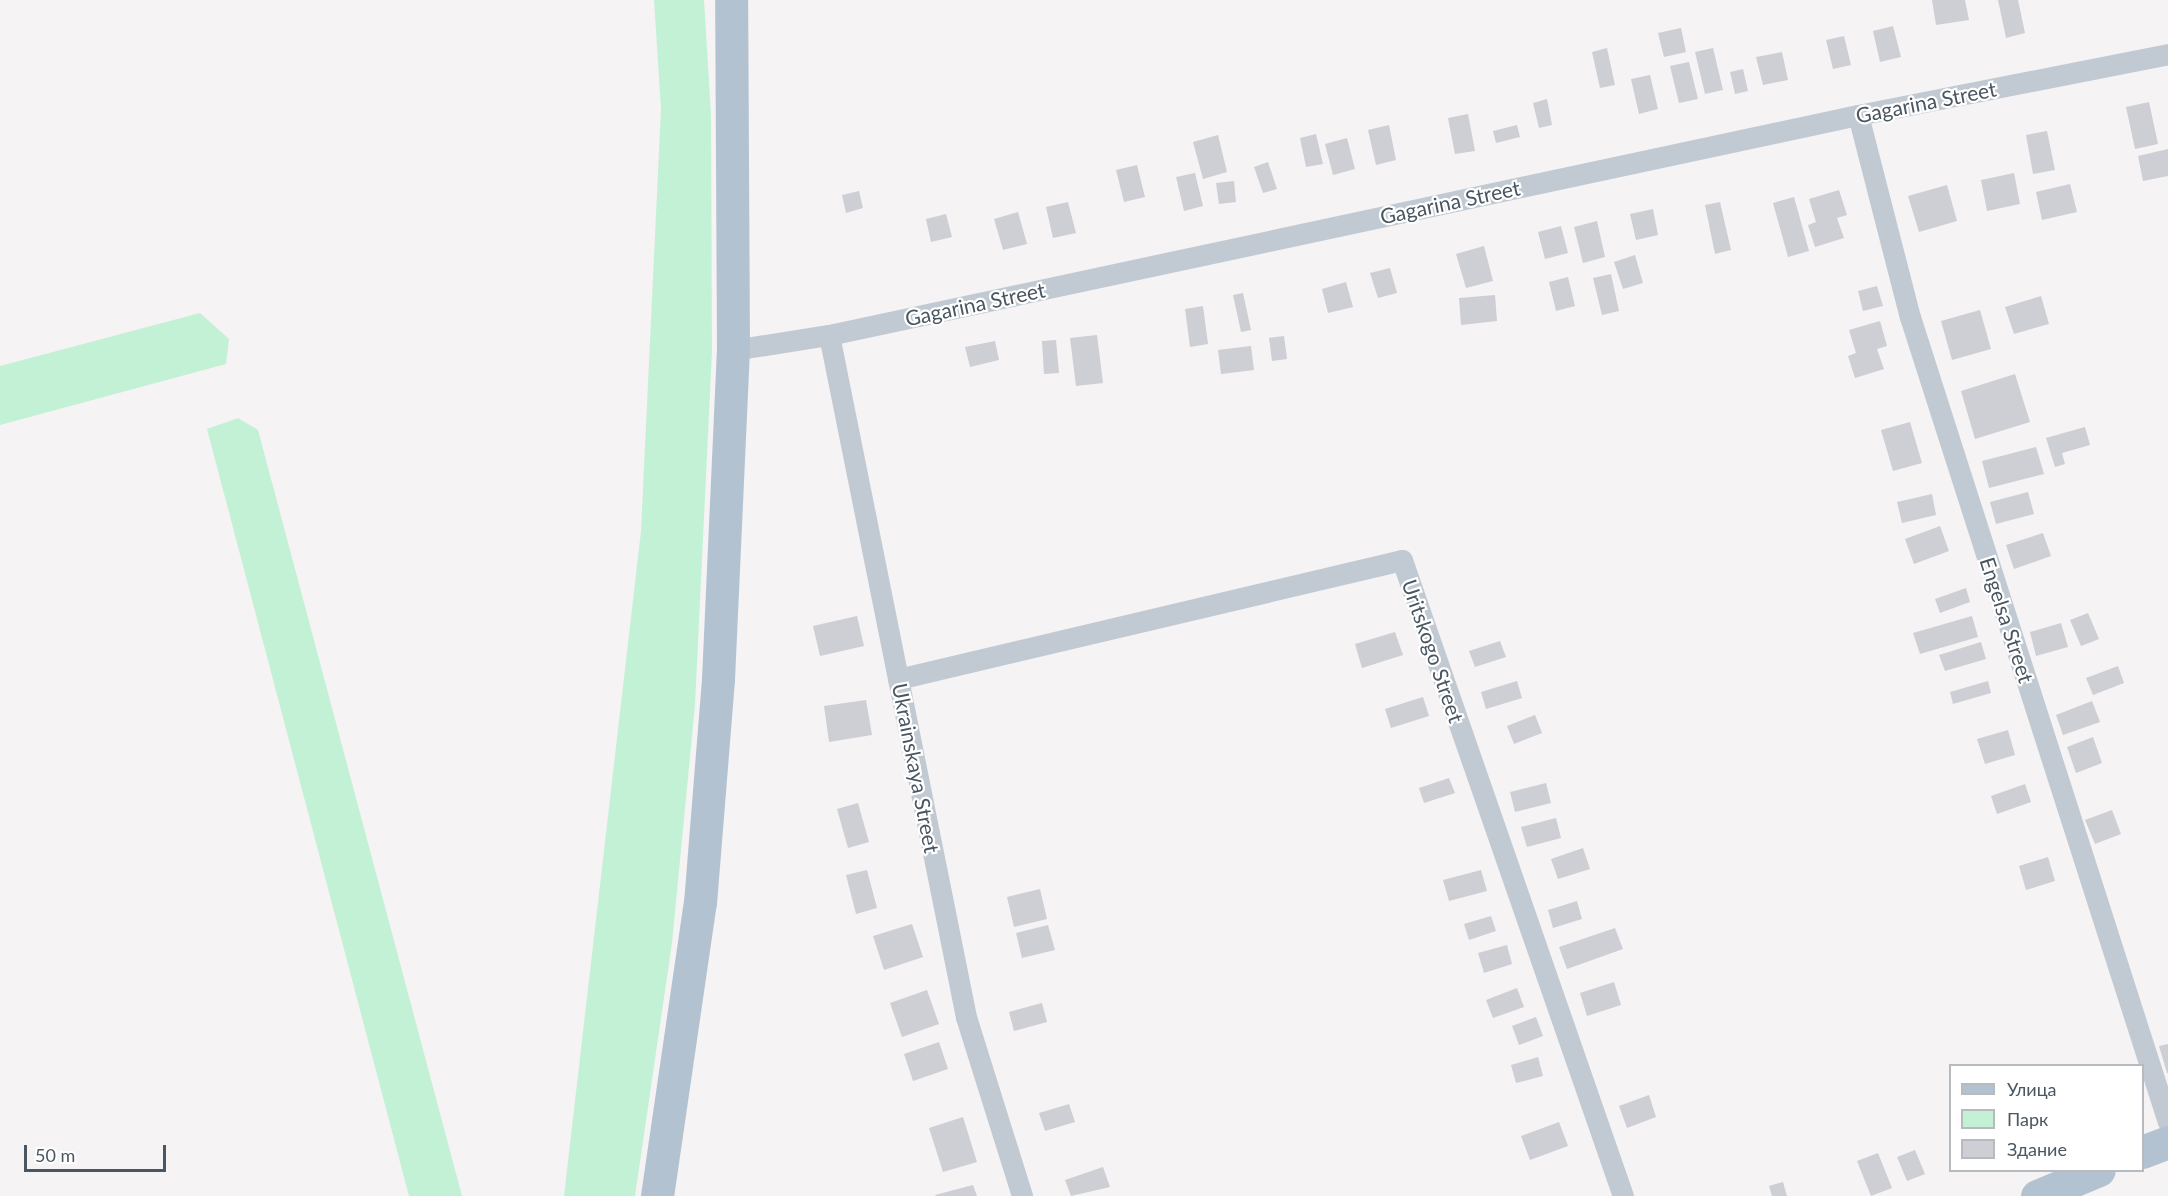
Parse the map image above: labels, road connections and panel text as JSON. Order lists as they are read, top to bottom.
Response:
{
  "streets": {
    "street": [
      "Gagarina Street",
      "Engelsa Street",
      "Uritskogo Street",
      "Ukrainskaya Street"
    ]
  },
  "crossings": [
    ["Gagarina Street", "Engelsa Street"],
    ["Gagarina Street", "Ukrainskaya Street"],
    ["Uritskogo Street", "Ukrainskaya Street"]
  ],
  "legend": ["Улица", "Парк", "Здание"],
  "scale_bar": "50 m"
}
